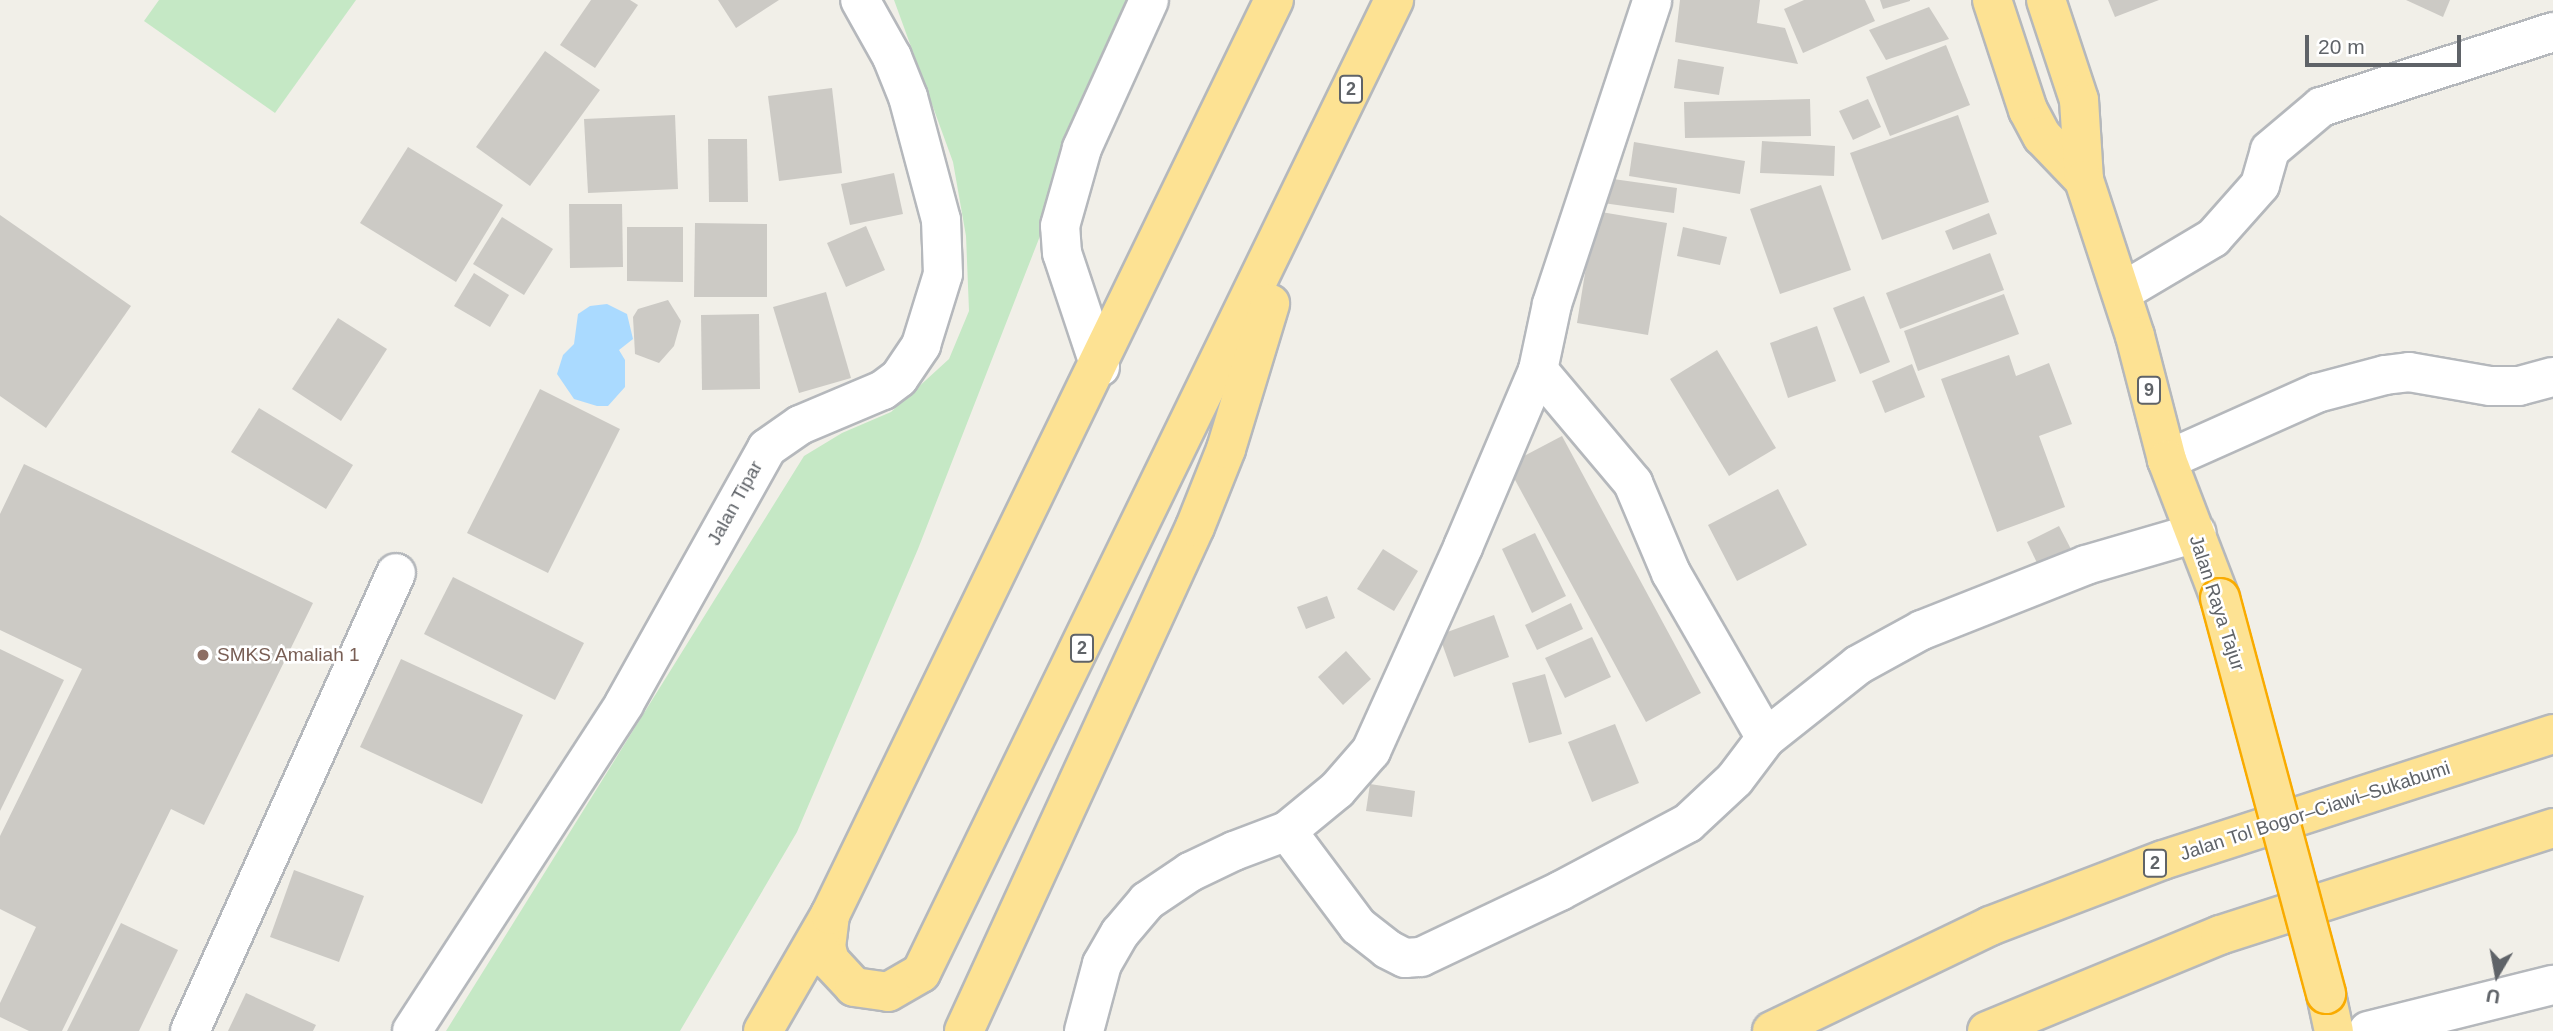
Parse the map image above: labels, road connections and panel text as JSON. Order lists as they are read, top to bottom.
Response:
{
  "streets": {
    "highway": [
      "2",
      "9",
      "Jalan Raya Tajur",
      "Jalan Tol Bogor–Ciawi–Sukabumi"
    ],
    "street": ["Jalan Tipar"]
  },
  "places": ["SMKS Amaliah 1"],
  "scale_bar": "20 m",
  "north": "bottom"
}
